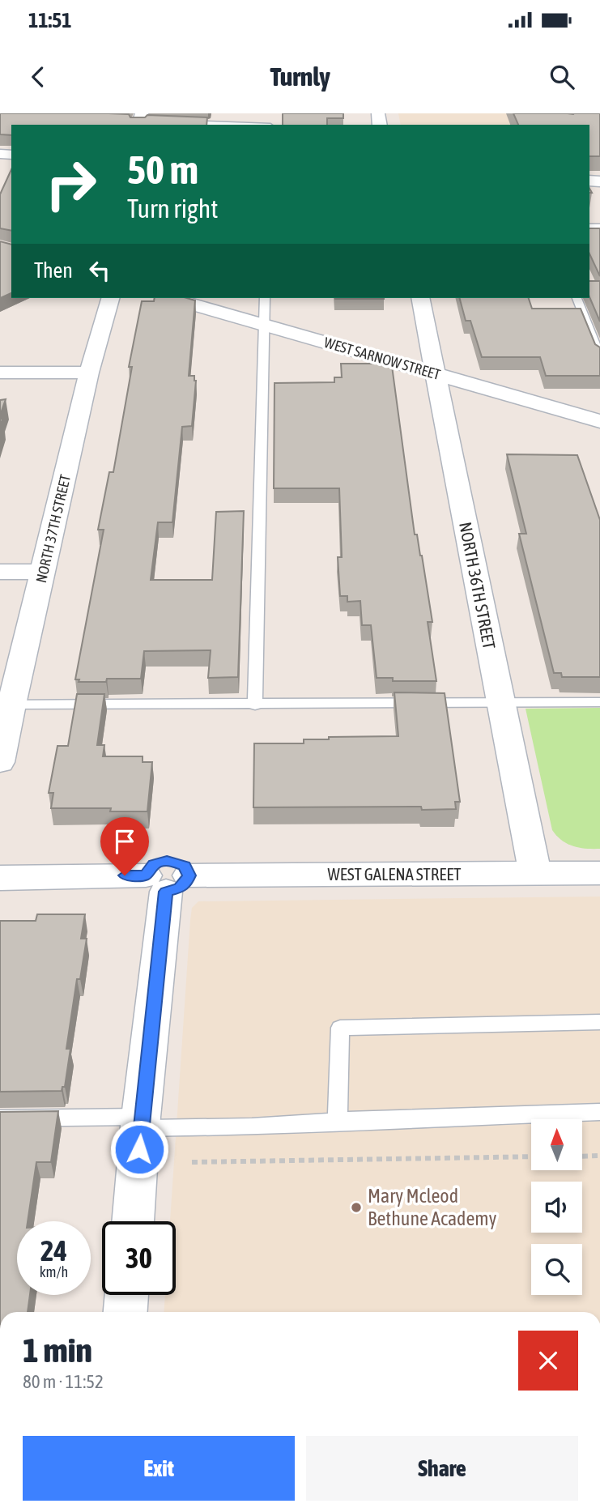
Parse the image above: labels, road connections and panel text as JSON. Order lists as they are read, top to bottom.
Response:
{
  "streets": {
    "street": [
      "WEST SARNOW STREET",
      "NORTH 37TH STREET",
      "NORTH 36TH STREET",
      "WEST GALENA STREET"
    ]
  },
  "crossings": [
    ["WEST SARNOW STREET", "NORTH 36TH STREET"],
    ["NORTH 36TH STREET", "WEST GALENA STREET"]
  ],
  "places": ["Mary Mcleod Bethune Academy"],
  "north": "top",
  "page": {
    "status": "11:51",
    "header": "Turnly",
    "turn": ["50 m", "Turn right"],
    "then": "Then",
    "speed": "24 km/h",
    "limit": "30",
    "heading": ["1 min", "80 m · 11:52"],
    "buttons": ["Exit", "Share"]
  }
}
